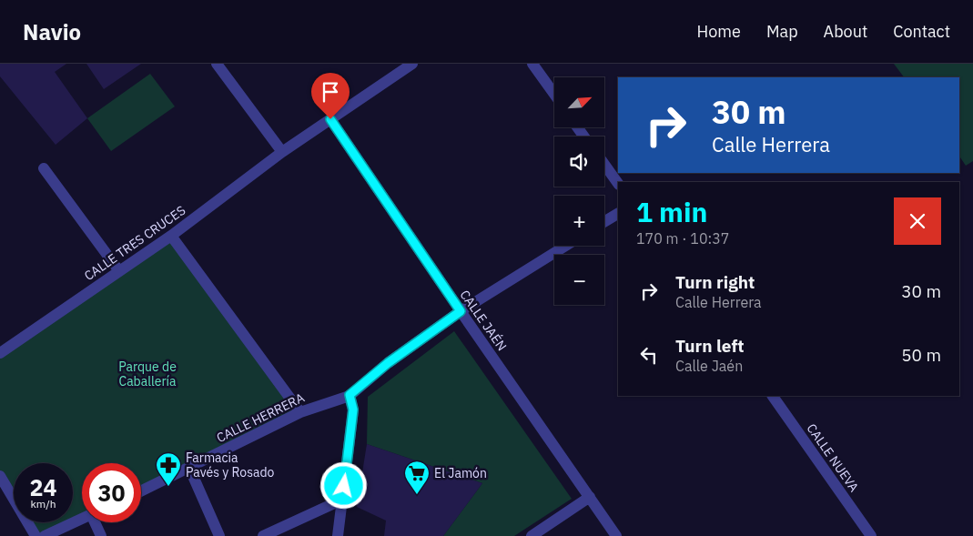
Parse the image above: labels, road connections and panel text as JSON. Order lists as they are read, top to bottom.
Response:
{
  "streets": {
    "street": [
      "CALLE TRES CRUCES",
      "CALLE JAÉN",
      "CALLE HERRERA",
      "CALLE NUEVA"
    ]
  },
  "crossings": [
    ["CALLE TRES CRUCES", "CALLE JAÉN"],
    ["CALLE JAÉN", "CALLE HERRERA"]
  ],
  "parks": ["Parque de Caballería"],
  "places": {
    "pharmacy": ["Farmacia Pavés y Rosado"],
    "supermarket": ["El Jamón"]
  },
  "north": "top right",
  "page": {
    "header": "Navio",
    "nav": [
      "Home",
      "Map",
      "About",
      "Contact"
    ],
    "map_buttons": ["+", "−"],
    "turn": ["30 m", "Calle Herrera"],
    "heading": ["1 min", "170 m · 10:37"],
    "list": [
      {
        "name": "Turn right",
        "note": "Calle Herrera",
        "value": "30 m"
      },
      {
        "name": "Turn left",
        "note": "Calle Jaén",
        "value": "50 m"
      }
    ],
    "speed": "24 km/h",
    "limit": "30"
  }
}
